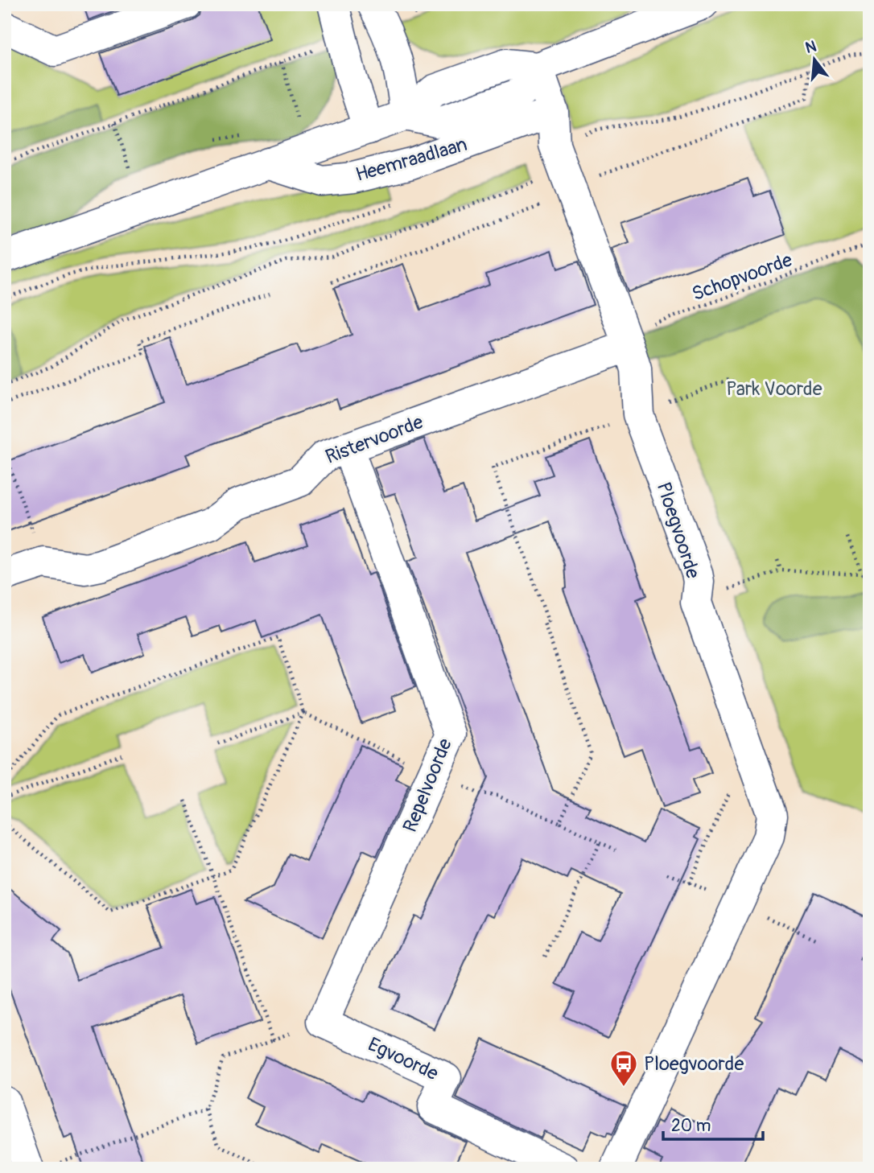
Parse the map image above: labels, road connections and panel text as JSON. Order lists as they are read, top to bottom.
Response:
{
  "streets": {
    "street": [
      "Heemraadlaan",
      "Ristervoorde",
      "Ploegvoorde",
      "Repelvoorde",
      "Egvoorde"
    ],
    "path": ["Schopvoorde"]
  },
  "crossings": [
    ["Heemraadlaan", "Ploegvoorde"],
    ["Schopvoorde", "Ristervoorde"],
    ["Schopvoorde", "Ploegvoorde"],
    ["Ristervoorde", "Ploegvoorde"],
    ["Ristervoorde", "Repelvoorde"],
    ["Repelvoorde", "Egvoorde"]
  ],
  "parks": ["Park Voorde"],
  "places": {
    "bus stop": ["Ploegvoorde"]
  },
  "scale_bar": "20 m",
  "north": "top"
}
